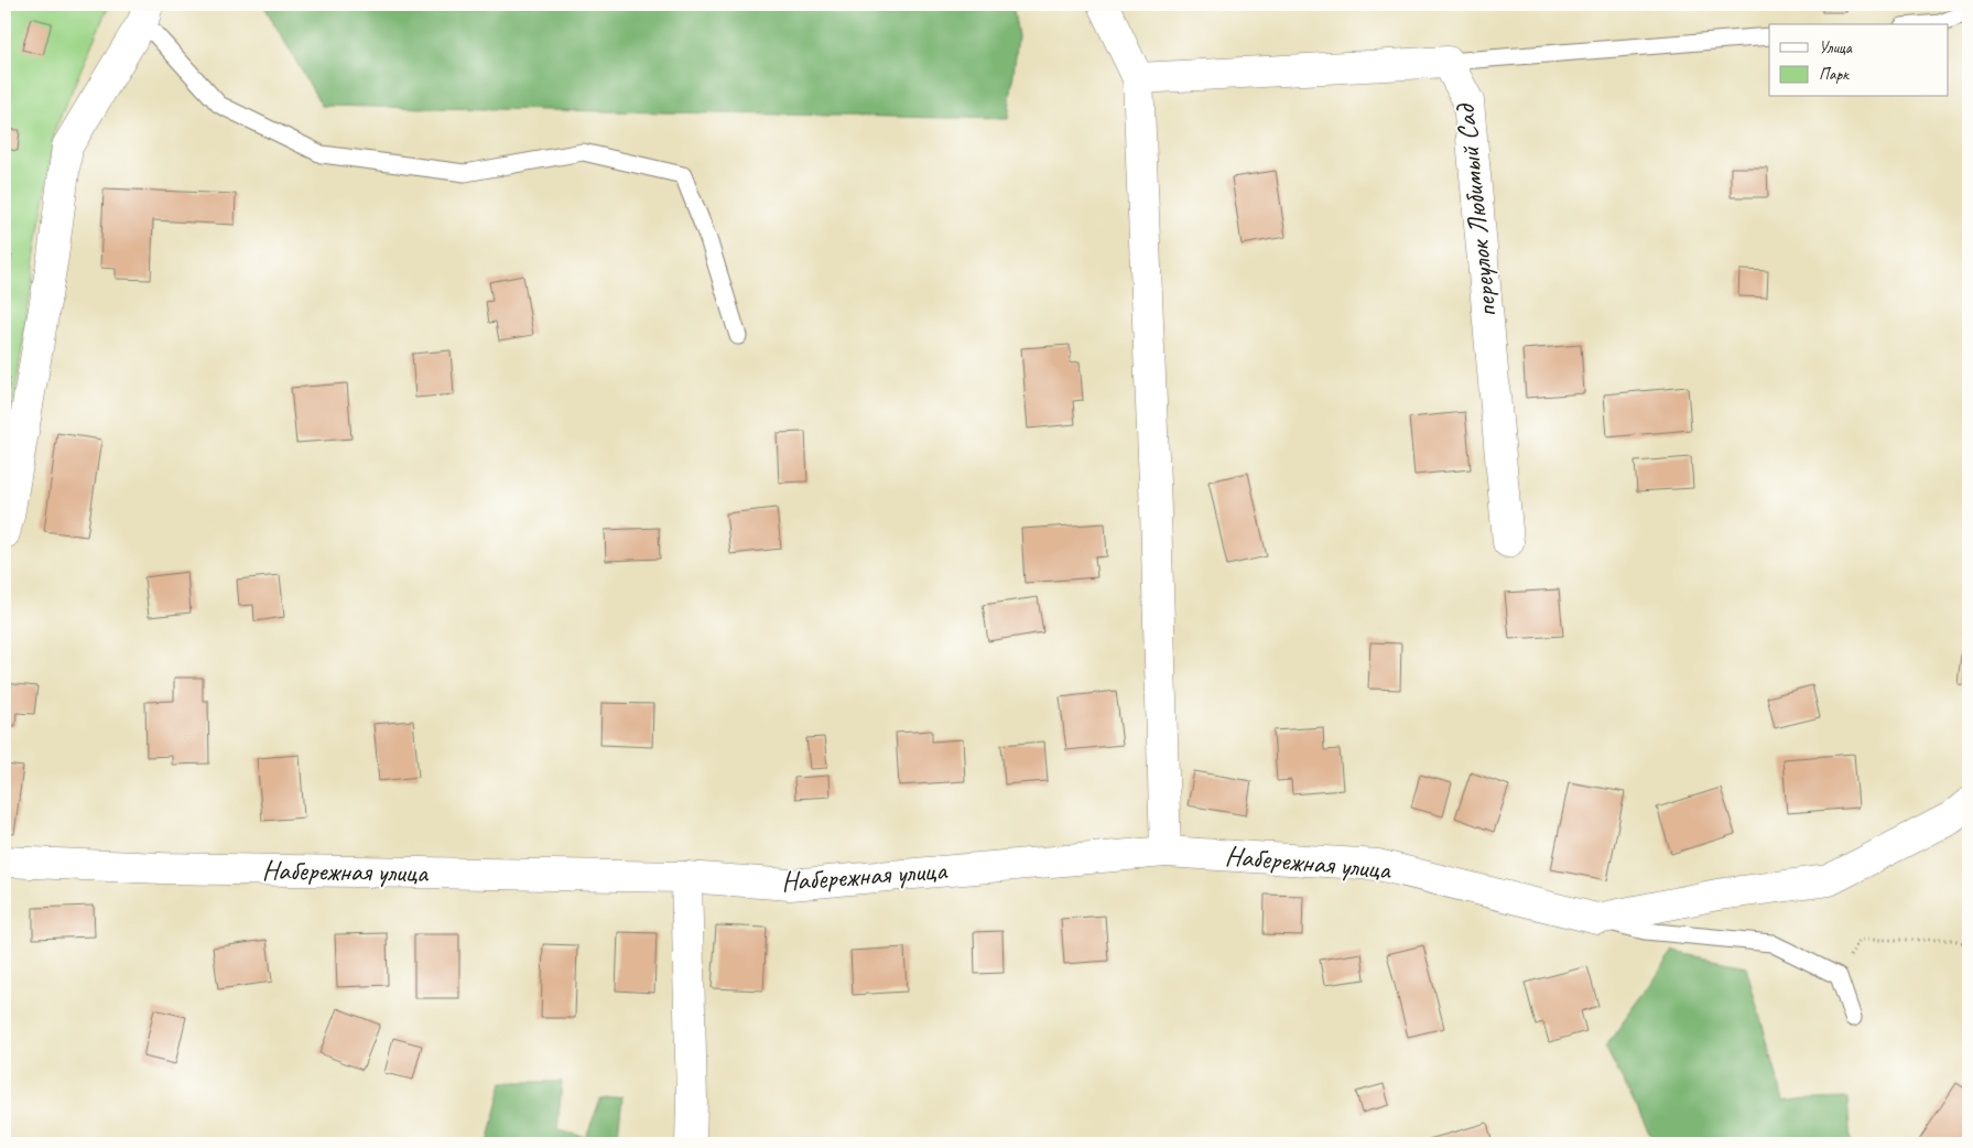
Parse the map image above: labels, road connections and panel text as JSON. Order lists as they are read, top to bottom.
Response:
{
  "streets": {
    "street": ["переулок Любимый Сад", "Набережная улица"]
  },
  "legend": ["Улица", "Парк"]
}
